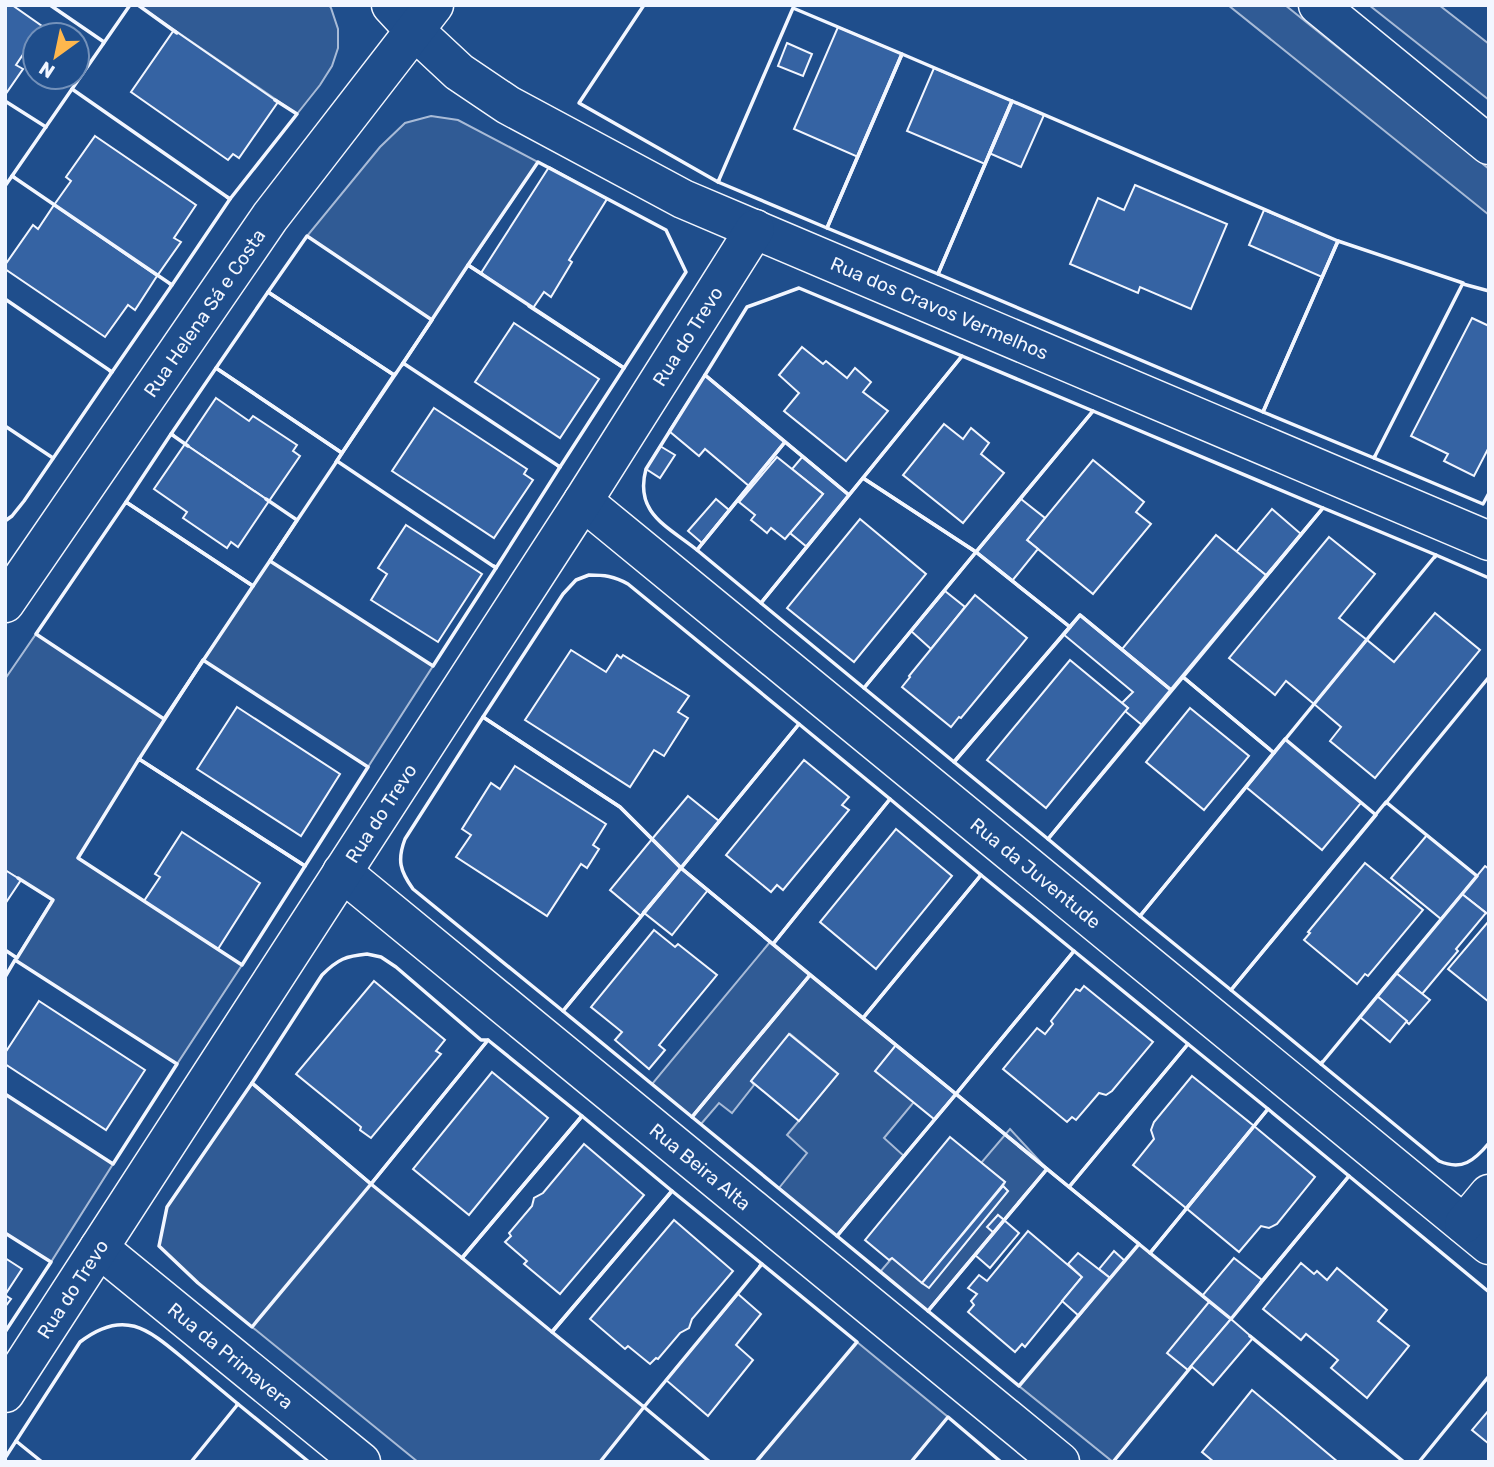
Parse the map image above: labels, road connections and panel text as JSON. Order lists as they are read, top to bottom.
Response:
{
  "streets": {
    "street": [
      "Rua dos Cravos Vermelhos",
      "Rua Helena Sá e Costa",
      "Rua do Trevo",
      "Rua da Juventude",
      "Rua Beira Alta",
      "Rua da Primavera"
    ]
  },
  "crossings": [
    ["Rua dos Cravos Vermelhos", "Rua Helena Sá e Costa"],
    ["Rua dos Cravos Vermelhos", "Rua do Trevo"],
    ["Rua do Trevo", "Rua da Juventude"],
    ["Rua do Trevo", "Rua Beira Alta"],
    ["Rua do Trevo", "Rua da Primavera"]
  ],
  "north": "bottom left"
}
